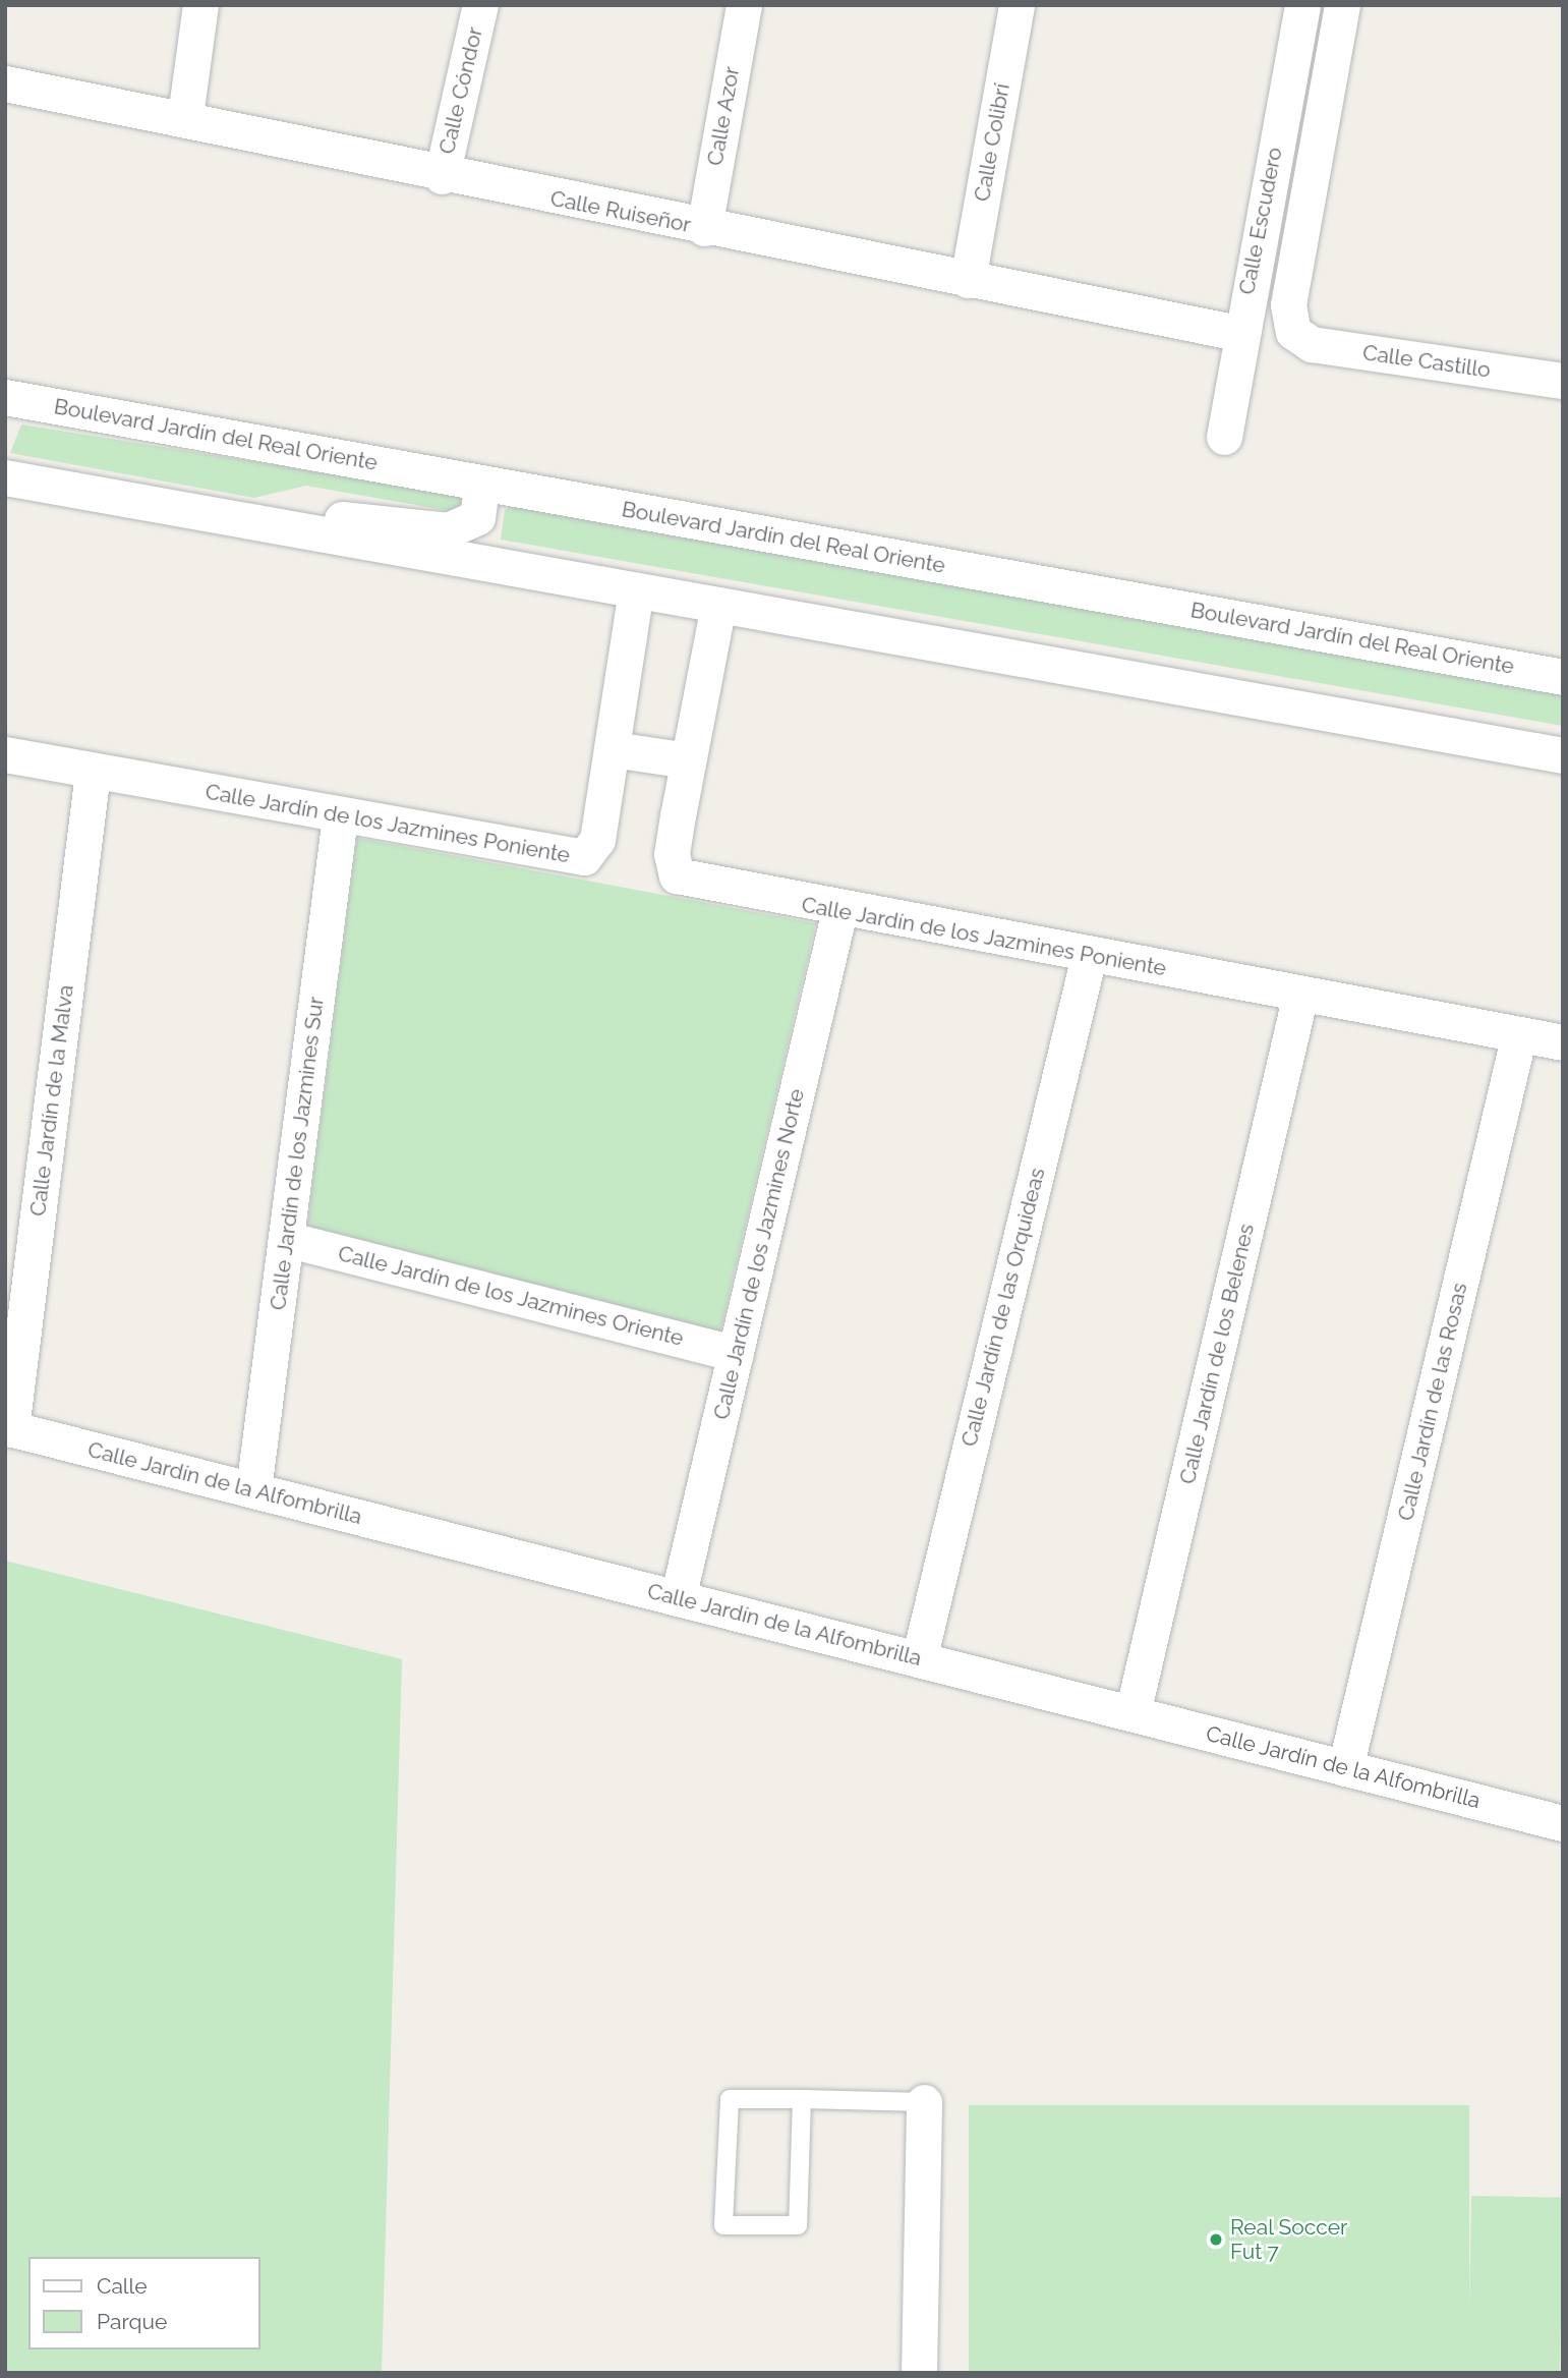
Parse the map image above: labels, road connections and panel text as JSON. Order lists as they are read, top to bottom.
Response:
{
  "streets": {
    "street": [
      "Calle Cóndor",
      "Calle Azor",
      "Calle Colibrí",
      "Calle Ruiseñor",
      "Calle Escudero",
      "Calle Castillo",
      "Boulevard Jardín del Real Oriente",
      "Calle Jardín de los Jazmines Poniente",
      "Calle Jardín de la Malva",
      "Calle Jardín de los Jazmines Sur",
      "Calle Jardín de los Jazmines Norte",
      "Calle Jardín de los Jazmines Oriente",
      "Calle Jardín de las Orquideas",
      "Calle Jardín de los Belenes",
      "Calle Jardín de las Rosas",
      "Calle Jardín de la Alfombrilla"
    ]
  },
  "crossings": [
    ["Calle Cóndor", "Calle Ruiseñor"],
    ["Calle Azor", "Calle Ruiseñor"],
    ["Calle Colibrí", "Calle Ruiseñor"],
    ["Calle Ruiseñor", "Calle Escudero"],
    ["Calle Escudero", "Calle Castillo"],
    ["Calle Jardín de los Jazmines Poniente", "Calle Jardín de la Malva"],
    ["Calle Jardín de los Jazmines Poniente", "Calle Jardín de los Jazmines Sur"],
    ["Calle Jardín de los Jazmines Poniente", "Calle Jardín de los Jazmines Norte"],
    ["Calle Jardín de los Jazmines Poniente", "Calle Jardín de las Orquideas"],
    ["Calle Jardín de los Jazmines Poniente", "Calle Jardín de los Belenes"],
    ["Calle Jardín de los Jazmines Poniente", "Calle Jardín de las Rosas"],
    ["Calle Jardín de la Malva", "Calle Jardín de la Alfombrilla"],
    ["Calle Jardín de los Jazmines Sur", "Calle Jardín de los Jazmines Oriente"],
    ["Calle Jardín de los Jazmines Sur", "Calle Jardín de la Alfombrilla"],
    ["Calle Jardín de los Jazmines Norte", "Calle Jardín de los Jazmines Oriente"],
    ["Calle Jardín de los Jazmines Norte", "Calle Jardín de la Alfombrilla"],
    ["Calle Jardín de las Orquideas", "Calle Jardín de la Alfombrilla"],
    ["Calle Jardín de los Belenes", "Calle Jardín de la Alfombrilla"],
    ["Calle Jardín de las Rosas", "Calle Jardín de la Alfombrilla"]
  ],
  "places": ["Real Soccer Fut 7"],
  "legend": ["Calle", "Parque"]
}
